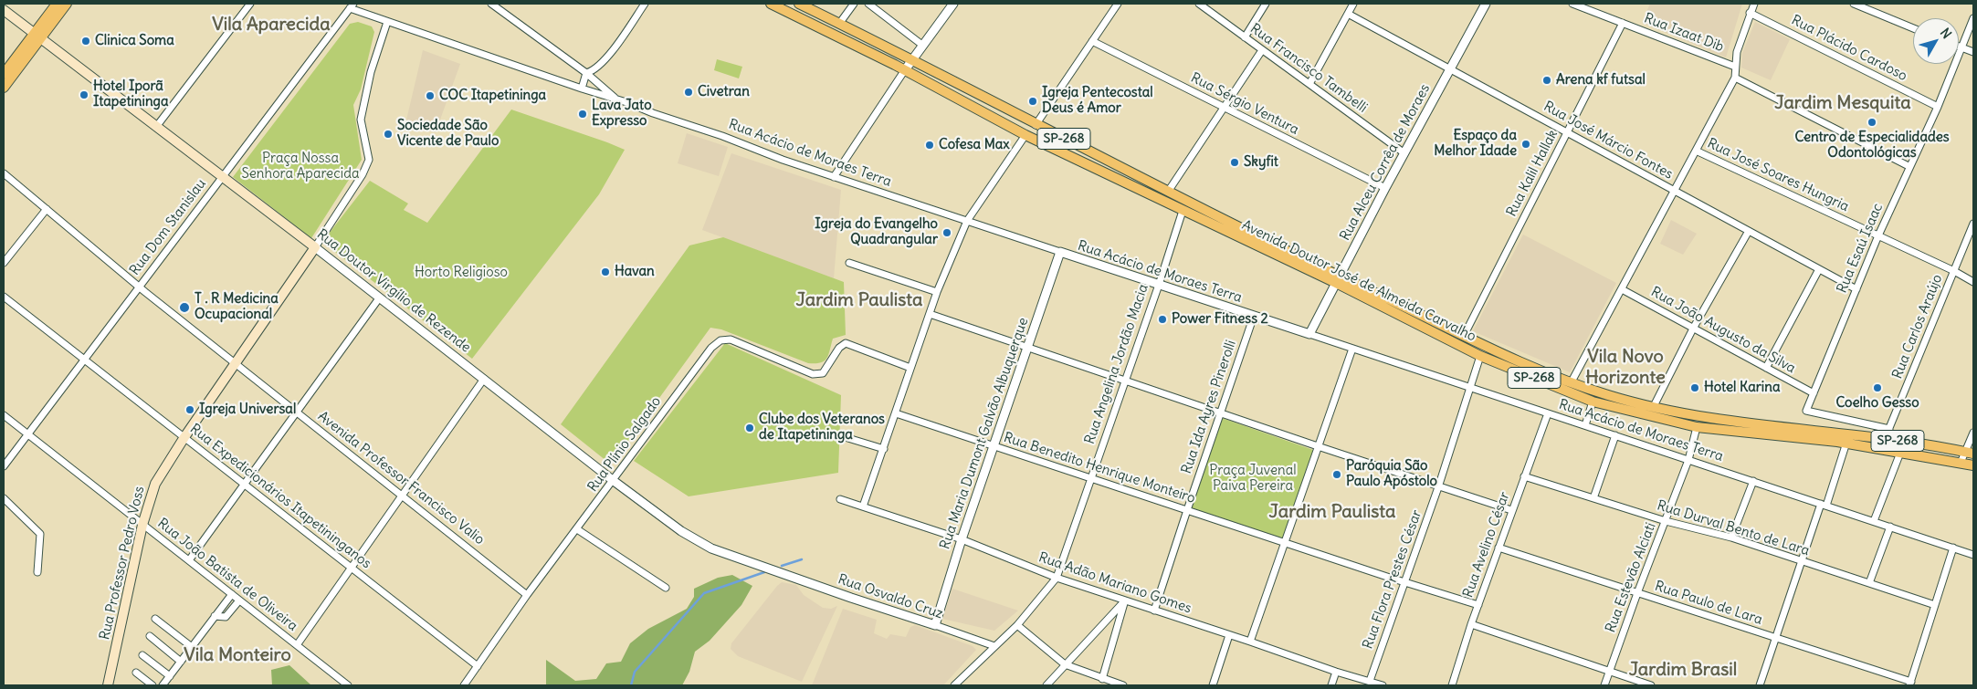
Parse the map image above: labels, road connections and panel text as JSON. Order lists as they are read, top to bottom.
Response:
{
  "streets": {
    "main road": [
      "SP-268",
      "Avenida Doutor José de Almeida Carvalho",
      "Rua Doutor Virgílio de Rezende",
      "Rua Professor Pedro Voss"
    ],
    "street": [
      "Rua Izaat Dib",
      "Rua Plácido Cardoso",
      "Rua Francisco Tambelli",
      "Rua Sérgio Ventura",
      "Rua José Márcio Fontes",
      "Rua Acácio de Moraes Terra",
      "Rua Alceu Corrêa de Moraes",
      "Rua Kalil Hallak",
      "Rua José Soares Hungria",
      "Rua Dom Stanislau",
      "Rua Esaú Isaac",
      "Rua Carlos Araújo",
      "Rua João Augusto da Silva",
      "Rua Angelina Jordão Macia",
      "Rua Ida Ayres Pinerolli",
      "Rua Maria Dumont Galvão Albuquerque",
      "Rua Plínio Salgado",
      "Rua Benedito Henrique Monteiro",
      "Avenida Professor Francisco Valio",
      "Rua Expedicionários Itapetininganos",
      "Rua Durval Bento de Lara",
      "Rua Avelino César",
      "Rua João Batista de Oliveira",
      "Rua Estevão Alciati",
      "Rua Flora Prestes César",
      "Rua Adão Mariano Gomes",
      "Rua Osvaldo Cruz",
      "Rua Paulo de Lara"
    ]
  },
  "crossings": [
    ["Rua Izaat Dib", "Rua Kalil Hallak"],
    ["Rua Plácido Cardoso", "Rua Esaú Isaac"],
    ["Rua Francisco Tambelli", "Rua Alceu Corrêa de Moraes"],
    ["Rua Sérgio Ventura", "Rua Alceu Corrêa de Moraes"],
    ["Rua José Márcio Fontes", "Rua Alceu Corrêa de Moraes"],
    ["Rua José Márcio Fontes", "Rua Kalil Hallak"],
    ["Rua José Márcio Fontes", "Rua Esaú Isaac"],
    ["Rua Acácio de Moraes Terra", "Rua Alceu Corrêa de Moraes"],
    ["Rua Acácio de Moraes Terra", "Rua Dom Stanislau"],
    ["Rua Acácio de Moraes Terra", "Rua Angelina Jordão Macia"],
    ["Rua Acácio de Moraes Terra", "Rua Ida Ayres Pinerolli"],
    ["Rua Acácio de Moraes Terra", "Rua Maria Dumont Galvão Albuquerque"],
    ["Rua Acácio de Moraes Terra", "Rua Avelino César"],
    ["Rua Acácio de Moraes Terra", "Rua Professor Pedro Voss"],
    ["Rua Acácio de Moraes Terra", "Rua Estevão Alciati"],
    ["Rua Acácio de Moraes Terra", "Rua Flora Prestes César"],
    ["Rua Alceu Corrêa de Moraes", "Avenida Doutor José de Almeida Carvalho"],
    ["Rua Kalil Hallak", "Avenida Doutor José de Almeida Carvalho"],
    ["Rua José Soares Hungria", "Rua Esaú Isaac"],
    ["Rua José Soares Hungria", "Rua Carlos Araújo"],
    ["Rua Dom Stanislau", "Rua Doutor Virgílio de Rezende"],
    ["Rua Dom Stanislau", "Avenida Professor Francisco Valio"],
    ["Rua Dom Stanislau", "Rua Expedicionários Itapetininganos"],
    ["Rua Dom Stanislau", "Rua João Batista de Oliveira"],
    ["Rua Esaú Isaac", "Rua Carlos Araújo"],
    ["Rua Esaú Isaac", "Rua João Augusto da Silva"],
    ["Avenida Doutor José de Almeida Carvalho", "Rua Carlos Araújo"],
    ["Avenida Doutor José de Almeida Carvalho", "Rua Angelina Jordão Macia"],
    ["Avenida Doutor José de Almeida Carvalho", "Rua Estevão Alciati"],
    ["Avenida Doutor José de Almeida Carvalho", "Rua Flora Prestes César"],
    ["Rua Doutor Virgílio de Rezende", "Rua Plínio Salgado"],
    ["Rua Doutor Virgílio de Rezende", "Rua Professor Pedro Voss"],
    ["Rua Doutor Virgílio de Rezende", "Rua Osvaldo Cruz"],
    ["Rua Angelina Jordão Macia", "Rua Benedito Henrique Monteiro"],
    ["Rua Angelina Jordão Macia", "Rua Adão Mariano Gomes"],
    ["Rua Ida Ayres Pinerolli", "Rua Benedito Henrique Monteiro"],
    ["Rua Ida Ayres Pinerolli", "Rua Adão Mariano Gomes"],
    ["Rua Maria Dumont Galvão Albuquerque", "Rua Benedito Henrique Monteiro"],
    ["Rua Maria Dumont Galvão Albuquerque", "Rua Adão Mariano Gomes"],
    ["Rua Maria Dumont Galvão Albuquerque", "Rua Osvaldo Cruz"],
    ["Rua Plínio Salgado", "Avenida Professor Francisco Valio"],
    ["Rua Plínio Salgado", "Rua Expedicionários Itapetininganos"],
    ["Rua Benedito Henrique Monteiro", "Rua Avelino César"],
    ["Rua Benedito Henrique Monteiro", "Rua Flora Prestes César"],
    ["Avenida Professor Francisco Valio", "Rua Professor Pedro Voss"],
    ["Rua Expedicionários Itapetininganos", "Rua Professor Pedro Voss"],
    ["Rua Durval Bento de Lara", "Rua Avelino César"],
    ["Rua Durval Bento de Lara", "Rua Estevão Alciati"],
    ["Rua Avelino César", "Rua Paulo de Lara"],
    ["Rua Professor Pedro Voss", "Rua João Batista de Oliveira"],
    ["Rua Estevão Alciati", "Rua Paulo de Lara"],
    ["Rua Flora Prestes César", "Rua Adão Mariano Gomes"]
  ],
  "districts": [
    "Vila Aparecida",
    "Jardim Mesquita",
    "Jardim Paulista",
    "Vila Novo Horizonte",
    "Jardim Paulista",
    "Vila Monteiro",
    "Jardim Brasil"
  ],
  "parks": ["Praça Nossa Senhora Aparecida", "Horto Religioso", "Praça Juvenal Paiva Pereira"],
  "places": [
    "Clinica Soma",
    "Arena kf futsal",
    "Civetran",
    "Hotel Iporã Itapetininga",
    "COC Itapetininga",
    "Igreja Pentecostal Deus é Amor",
    "Lava Jato Expresso",
    "Centro de Especialidades Odontológicas",
    "Sociedade São Vicente de Paulo",
    "Espaço da Melhor Idade",
    "Cofesa Max",
    "Skyfit",
    "Igreja do Evangelho Quadrangular",
    "Havan",
    "T . R Medicina Ocupacional",
    "Power Fitness 2",
    "Hotel Karina",
    "Coelho Gesso",
    "Igreja Universal",
    "Clube dos Veteranos de Itapetininga",
    "Paróquia São Paulo Apóstolo"
  ],
  "north": "top right"
}
